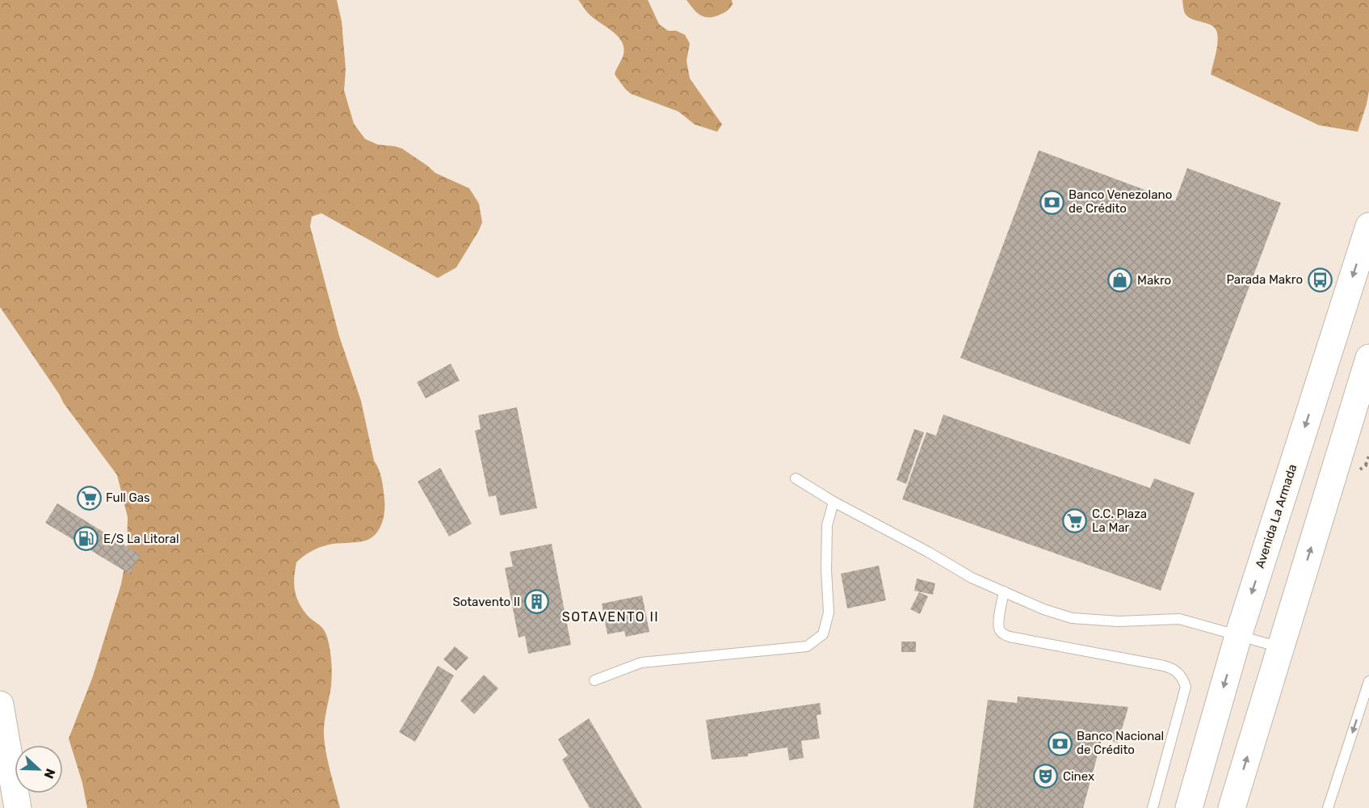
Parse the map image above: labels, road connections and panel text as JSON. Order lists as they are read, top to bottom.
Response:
{
  "streets": {
    "main road": ["Avenida La Armada"]
  },
  "districts": ["SOTAVENTO II"],
  "places": {
    "bank": ["Banco Venezolano de Crédito", "Banco Nacional de Crédito"],
    "bus stop": ["Parada Makro"],
    "shop": ["Makro"],
    "supermarket": ["Full Gas", "C.C. Plaza La Mar"],
    "fuel station": ["E/S La Litoral"],
    "building": ["Sotavento II"],
    "theatre": ["Cinex"]
  },
  "north": "right"
}
